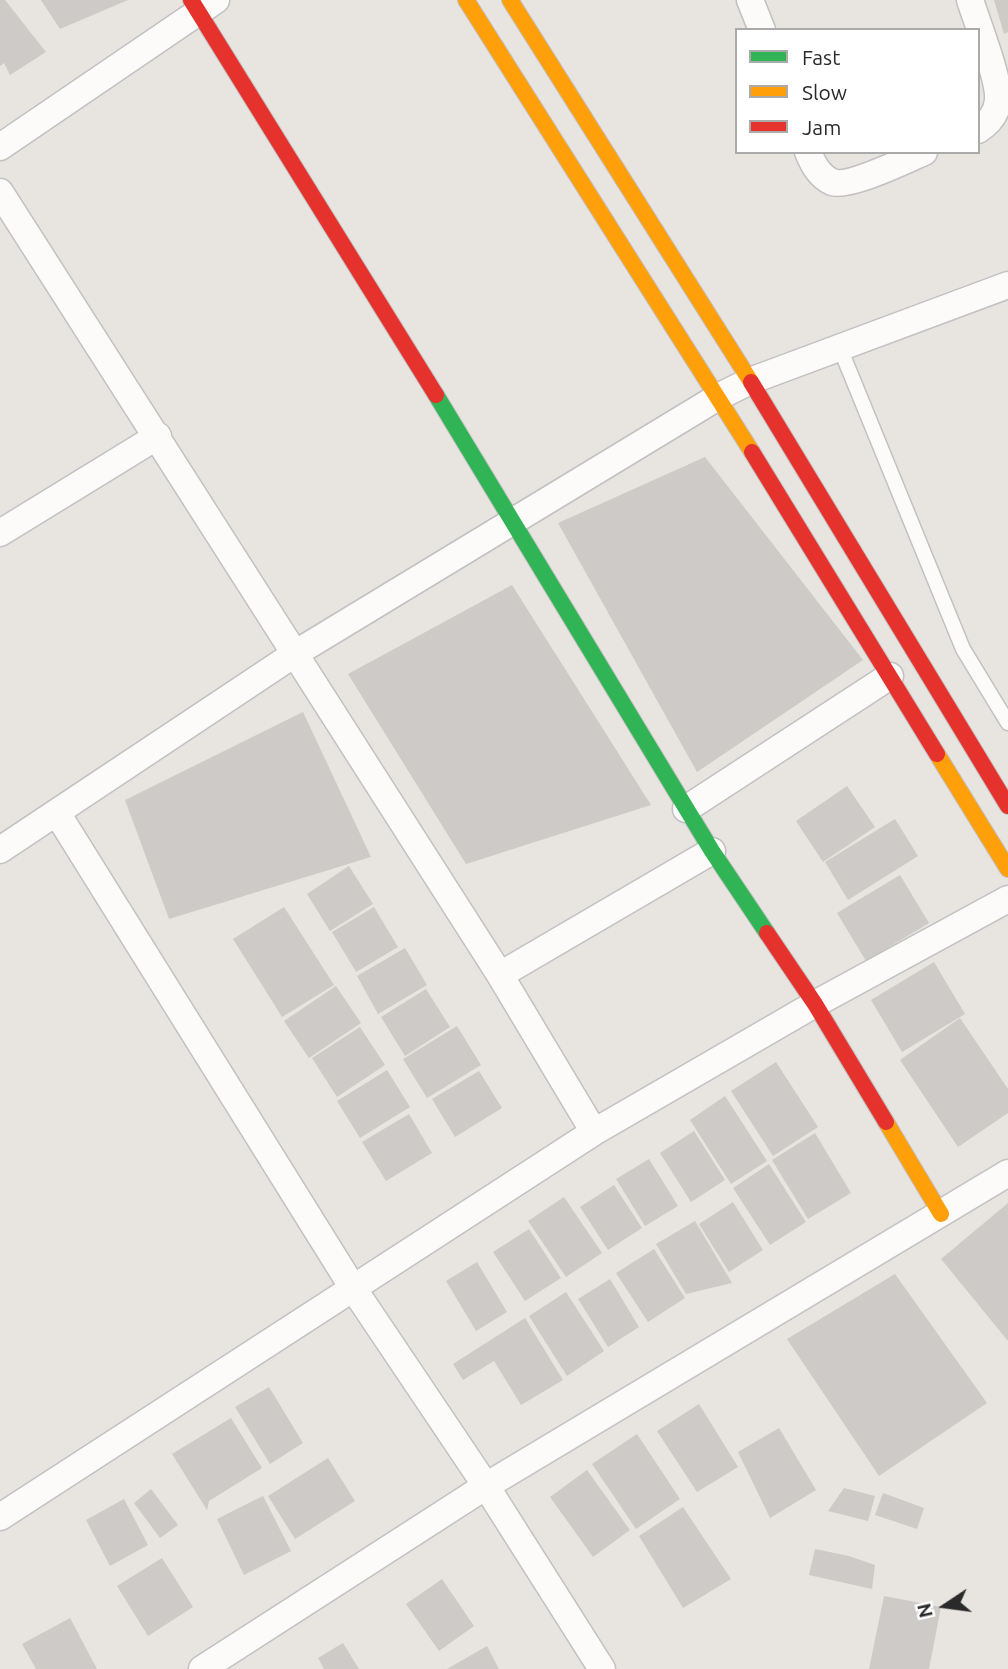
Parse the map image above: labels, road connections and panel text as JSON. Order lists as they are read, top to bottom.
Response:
{
  "legend": ["Fast", "Slow", "Jam"],
  "north": "left"
}
